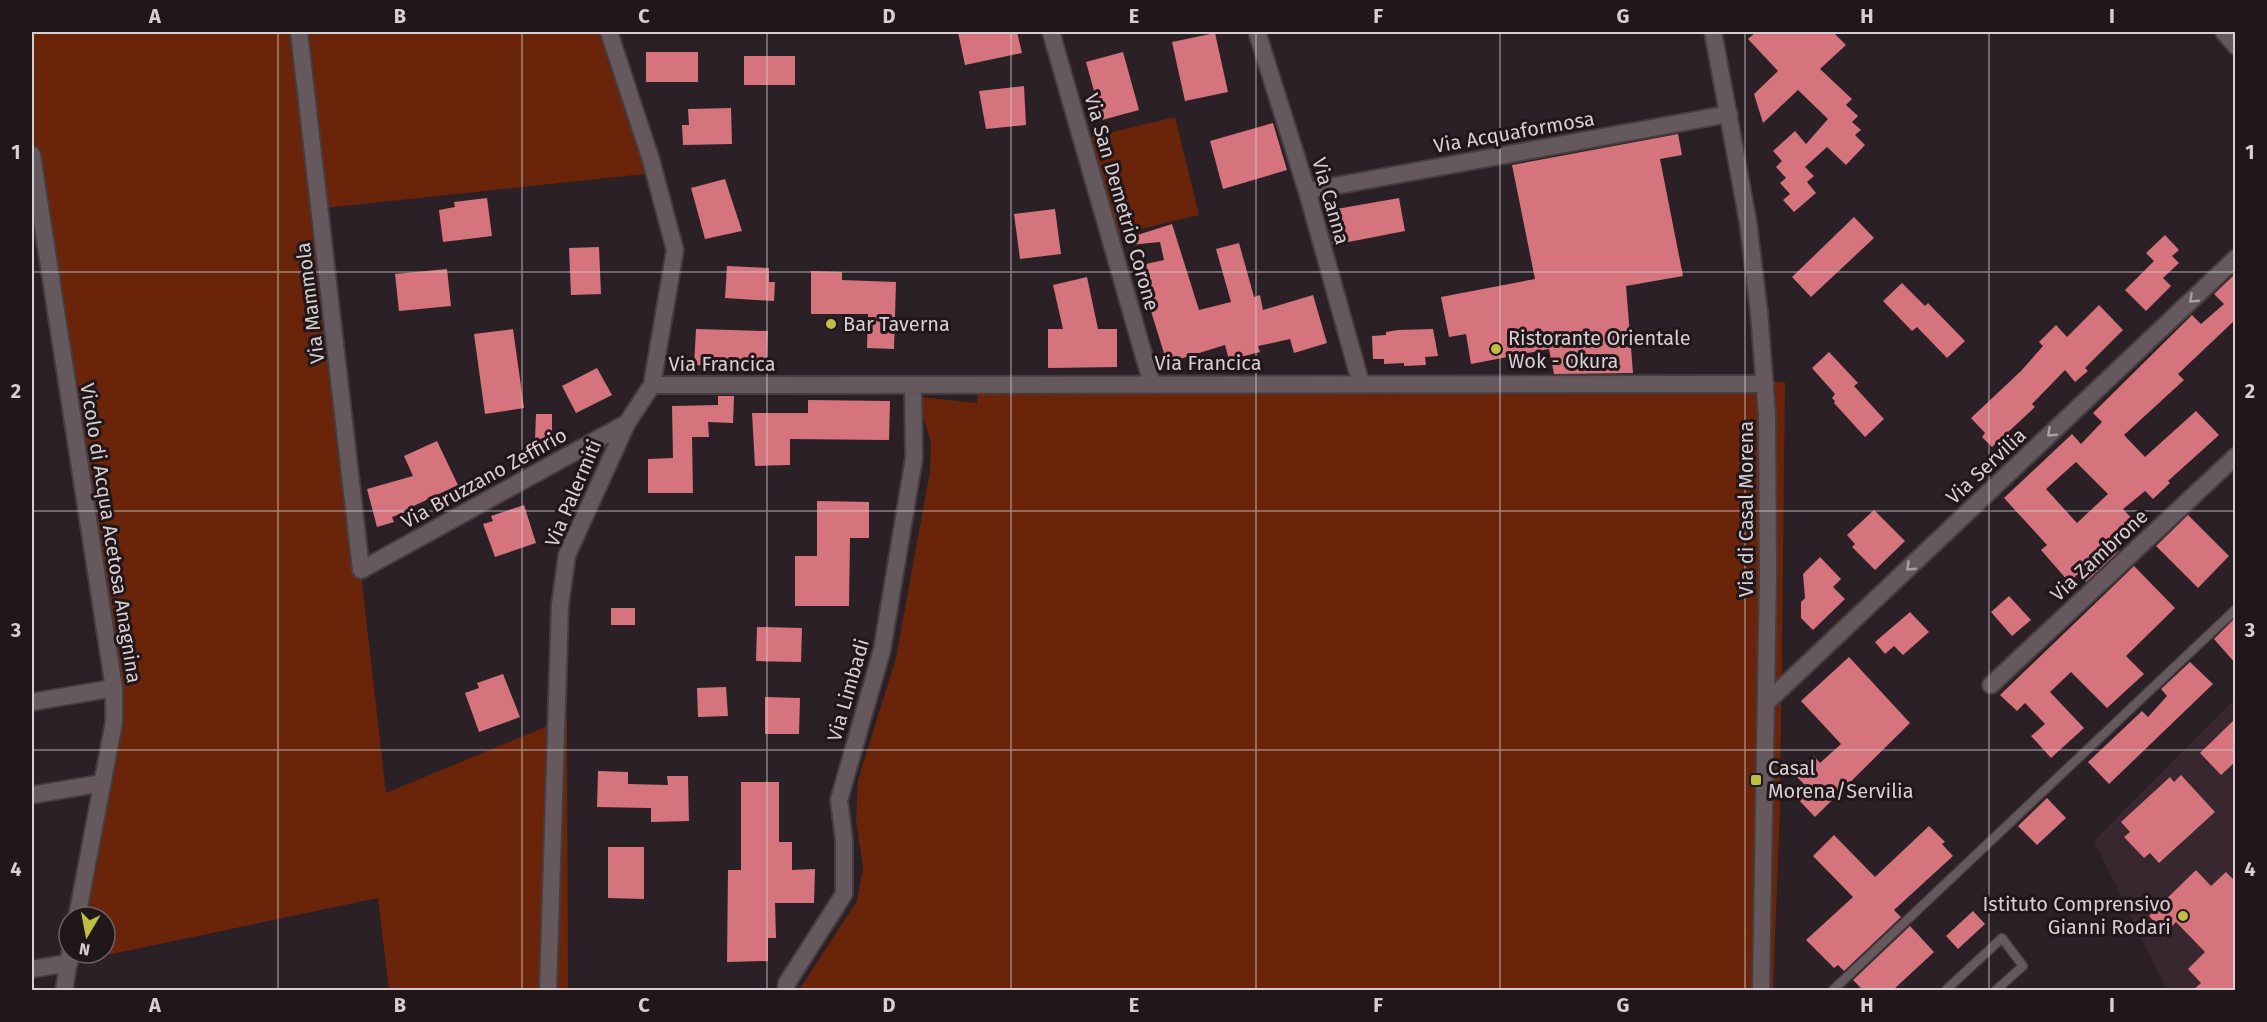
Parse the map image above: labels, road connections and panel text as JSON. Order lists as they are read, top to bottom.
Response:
{
  "streets": {
    "street": [
      "Via Acquaformosa",
      "Via Canna",
      "Via San Demetrio Corone",
      "Via Mammola",
      "Via Francica",
      "Via Servilia",
      "Via Bruzzano Zeffirio",
      "Via Palermiti",
      "Via di Casal Morena",
      "Vicolo di Acqua Acetosa Anagnina",
      "Via Zambrone",
      "Via Limbadi"
    ]
  },
  "crossings": [
    ["Via Acquaformosa", "Via Canna"],
    ["Via Acquaformosa", "Via di Casal Morena"],
    ["Via Canna", "Via Francica"],
    ["Via San Demetrio Corone", "Via Francica"],
    ["Via Mammola", "Via Bruzzano Zeffirio"],
    ["Via Francica", "Via Palermiti"],
    ["Via Francica", "Via di Casal Morena"],
    ["Via Francica", "Via Limbadi"],
    ["Via Servilia", "Via di Casal Morena"],
    ["Via Bruzzano Zeffirio", "Via Palermiti"]
  ],
  "one_way": ["Via Servilia"],
  "places": {
    "other": ["Bar Taverna", "Ristorante Orientale Wok - Okura", "Istituto Comprensivo Gianni Rodari"],
    "transit": ["Casal Morena/Servilia"]
  },
  "north": "bottom",
  "grid": {
    "columns": [
      "A",
      "B",
      "C",
      "D",
      "E",
      "F",
      "G",
      "H",
      "I"
    ],
    "rows": [
      "1",
      "2",
      "3",
      "4"
    ]
  }
}
